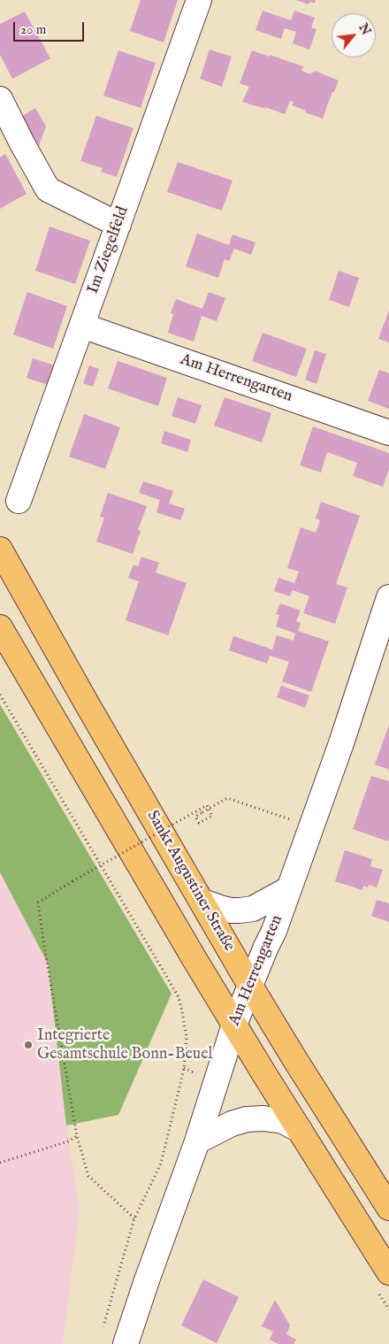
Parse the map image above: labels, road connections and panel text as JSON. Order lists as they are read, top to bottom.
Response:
{
  "streets": {
    "main road": ["Sankt Augustiner Straße"],
    "street": ["Im Ziegelfeld", "Am Herrengarten"]
  },
  "crossings": [
    ["Im Ziegelfeld", "Am Herrengarten"],
    ["Am Herrengarten", "Sankt Augustiner Straße"]
  ],
  "places": ["Integrierte Gesamtschule Bonn-Beuel"],
  "scale_bar": "20 m",
  "north": "top right"
}
